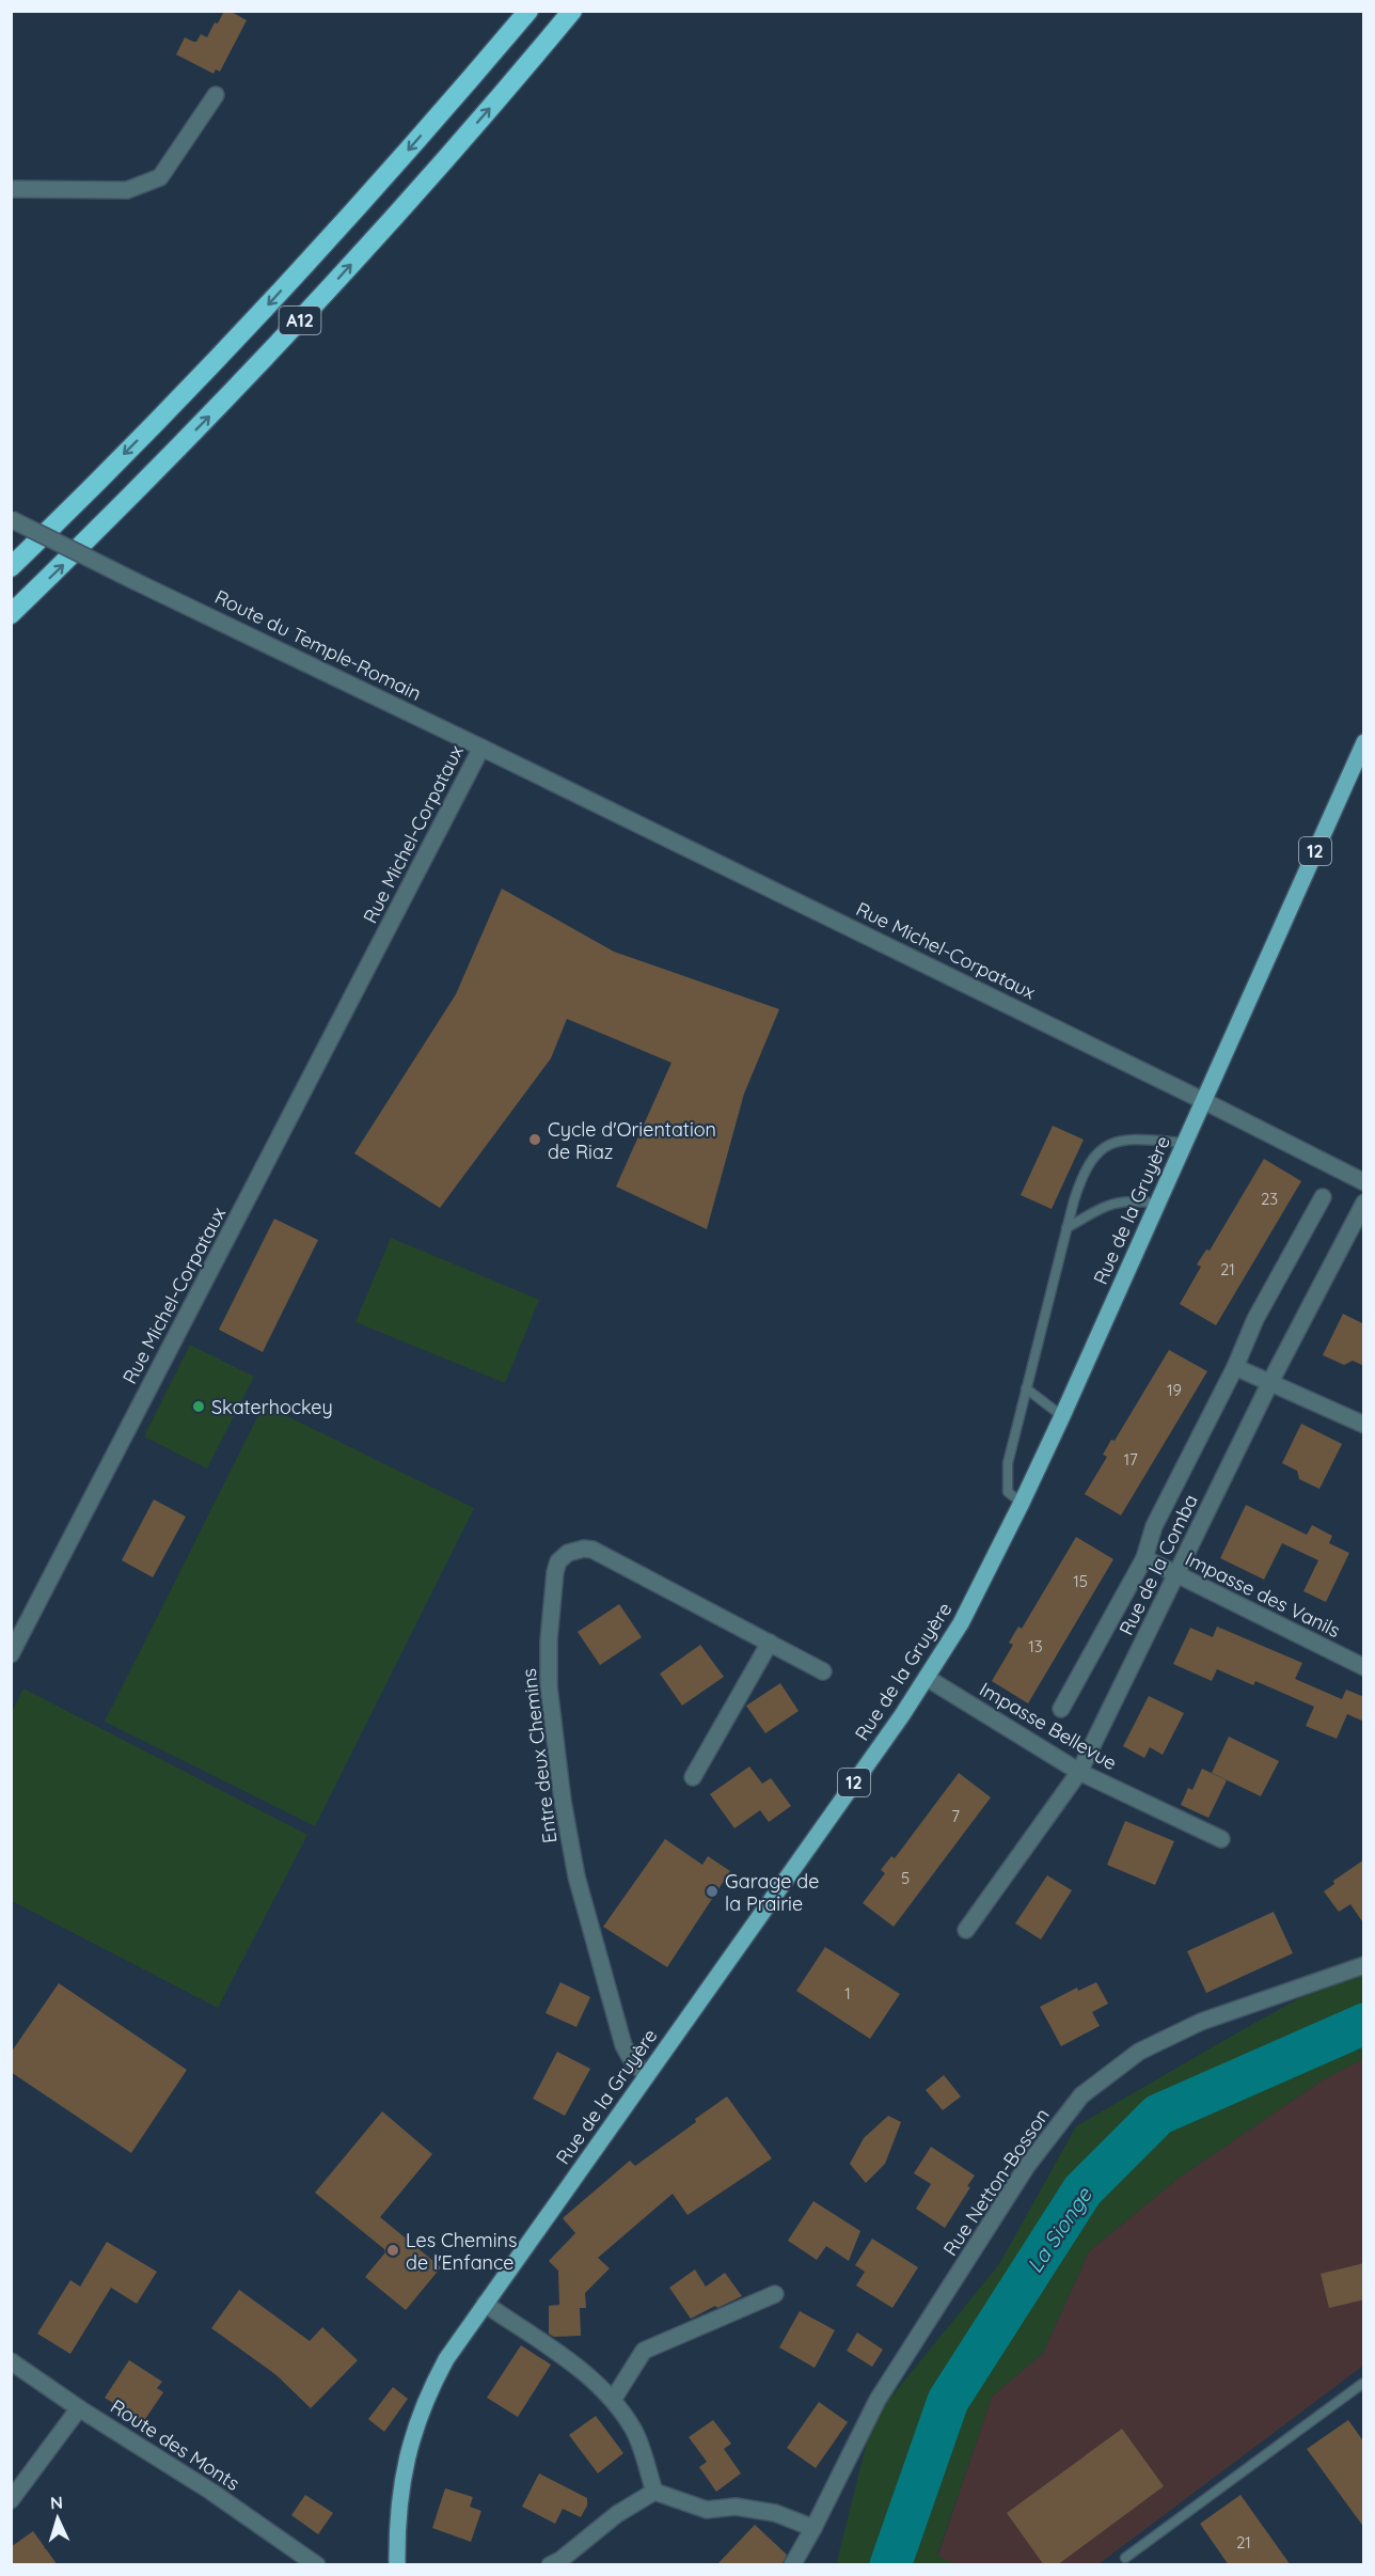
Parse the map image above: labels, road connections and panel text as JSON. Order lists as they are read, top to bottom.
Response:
{
  "streets": {
    "highway": ["A12"],
    "main road": ["12", "Rue de la Gruyère"],
    "street": [
      "Route du Temple-Romain",
      "Rue Michel-Corpataux",
      "Rue de la Comba",
      "Impasse des Vanils",
      "Impasse Bellevue",
      "Entre deux Chemins",
      "Rue Netton-Bosson",
      "Route des Monts"
    ]
  },
  "crossings": [
    ["Route du Temple-Romain", "Rue Michel-Corpataux"],
    ["Rue Michel-Corpataux", "Rue de la Gruyère"],
    ["Rue de la Gruyère", "Impasse Bellevue"],
    ["Rue de la Gruyère", "Entre deux Chemins"],
    ["Rue de la Comba", "Impasse des Vanils"],
    ["Rue de la Comba", "Impasse Bellevue"]
  ],
  "water": ["La Sionge"],
  "places": [
    "Cycle d'Orientation de Riaz",
    "Skaterhockey",
    "Garage de la Prairie",
    "Les Chemins de l'Enfance"
  ],
  "house_numbers": [
    "23",
    "21",
    "19",
    "17",
    "15",
    "13",
    "7",
    "5",
    "1",
    "21"
  ],
  "north": "top"
}
